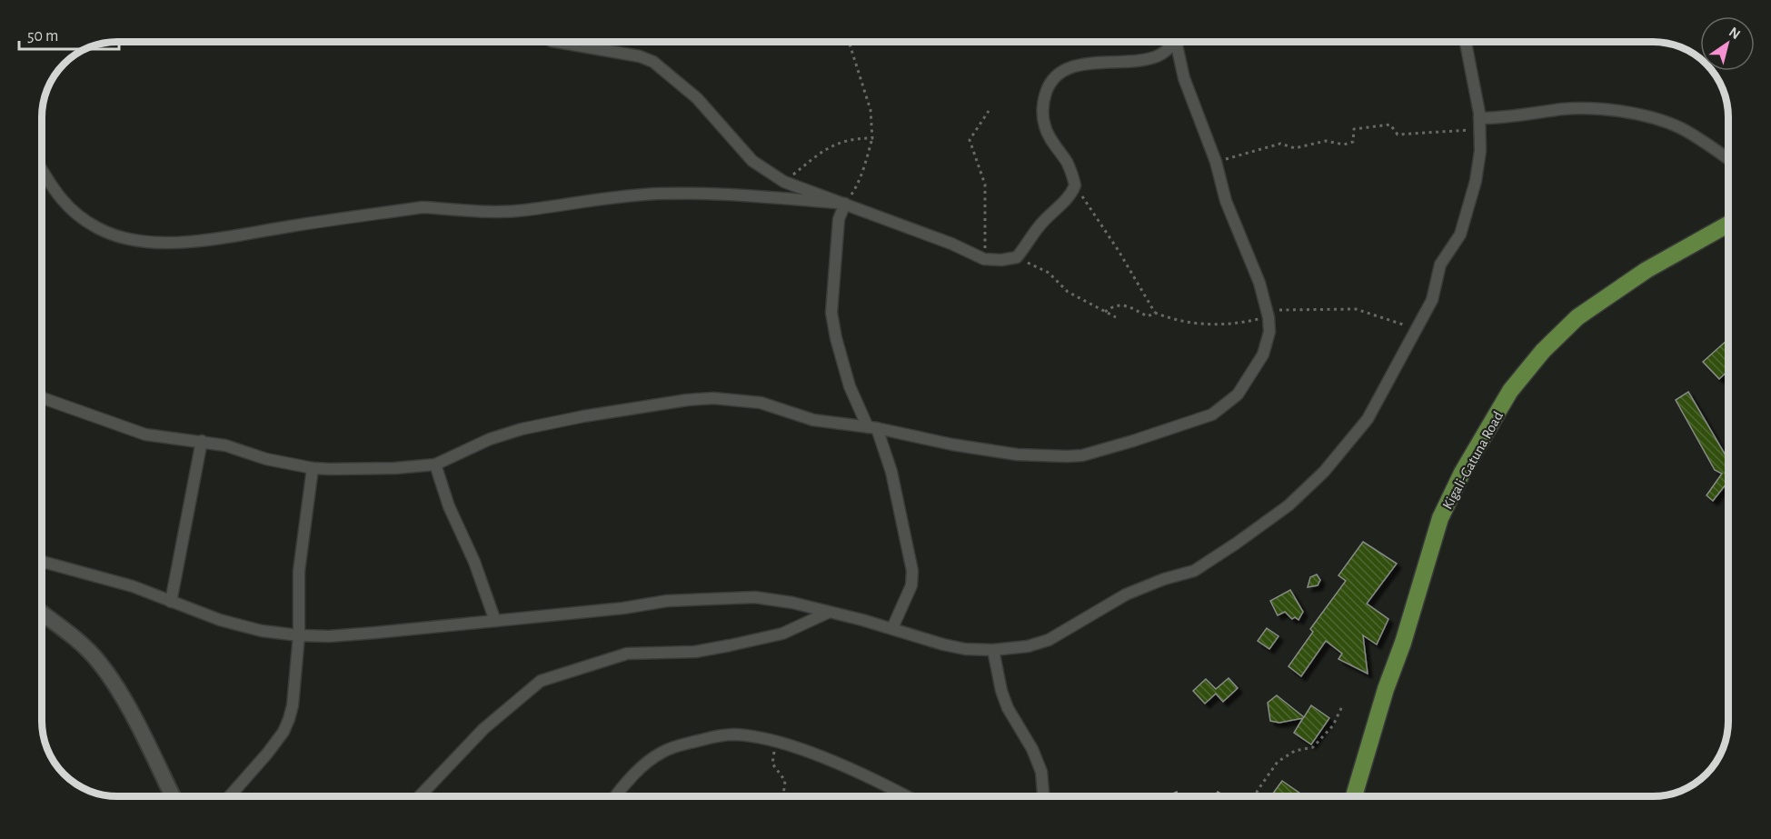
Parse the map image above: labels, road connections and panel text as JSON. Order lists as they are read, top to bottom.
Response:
{
  "streets": {
    "highway": ["Kigali-Gatuna Road"]
  },
  "scale_bar": "50 m",
  "north": "top right"
}
